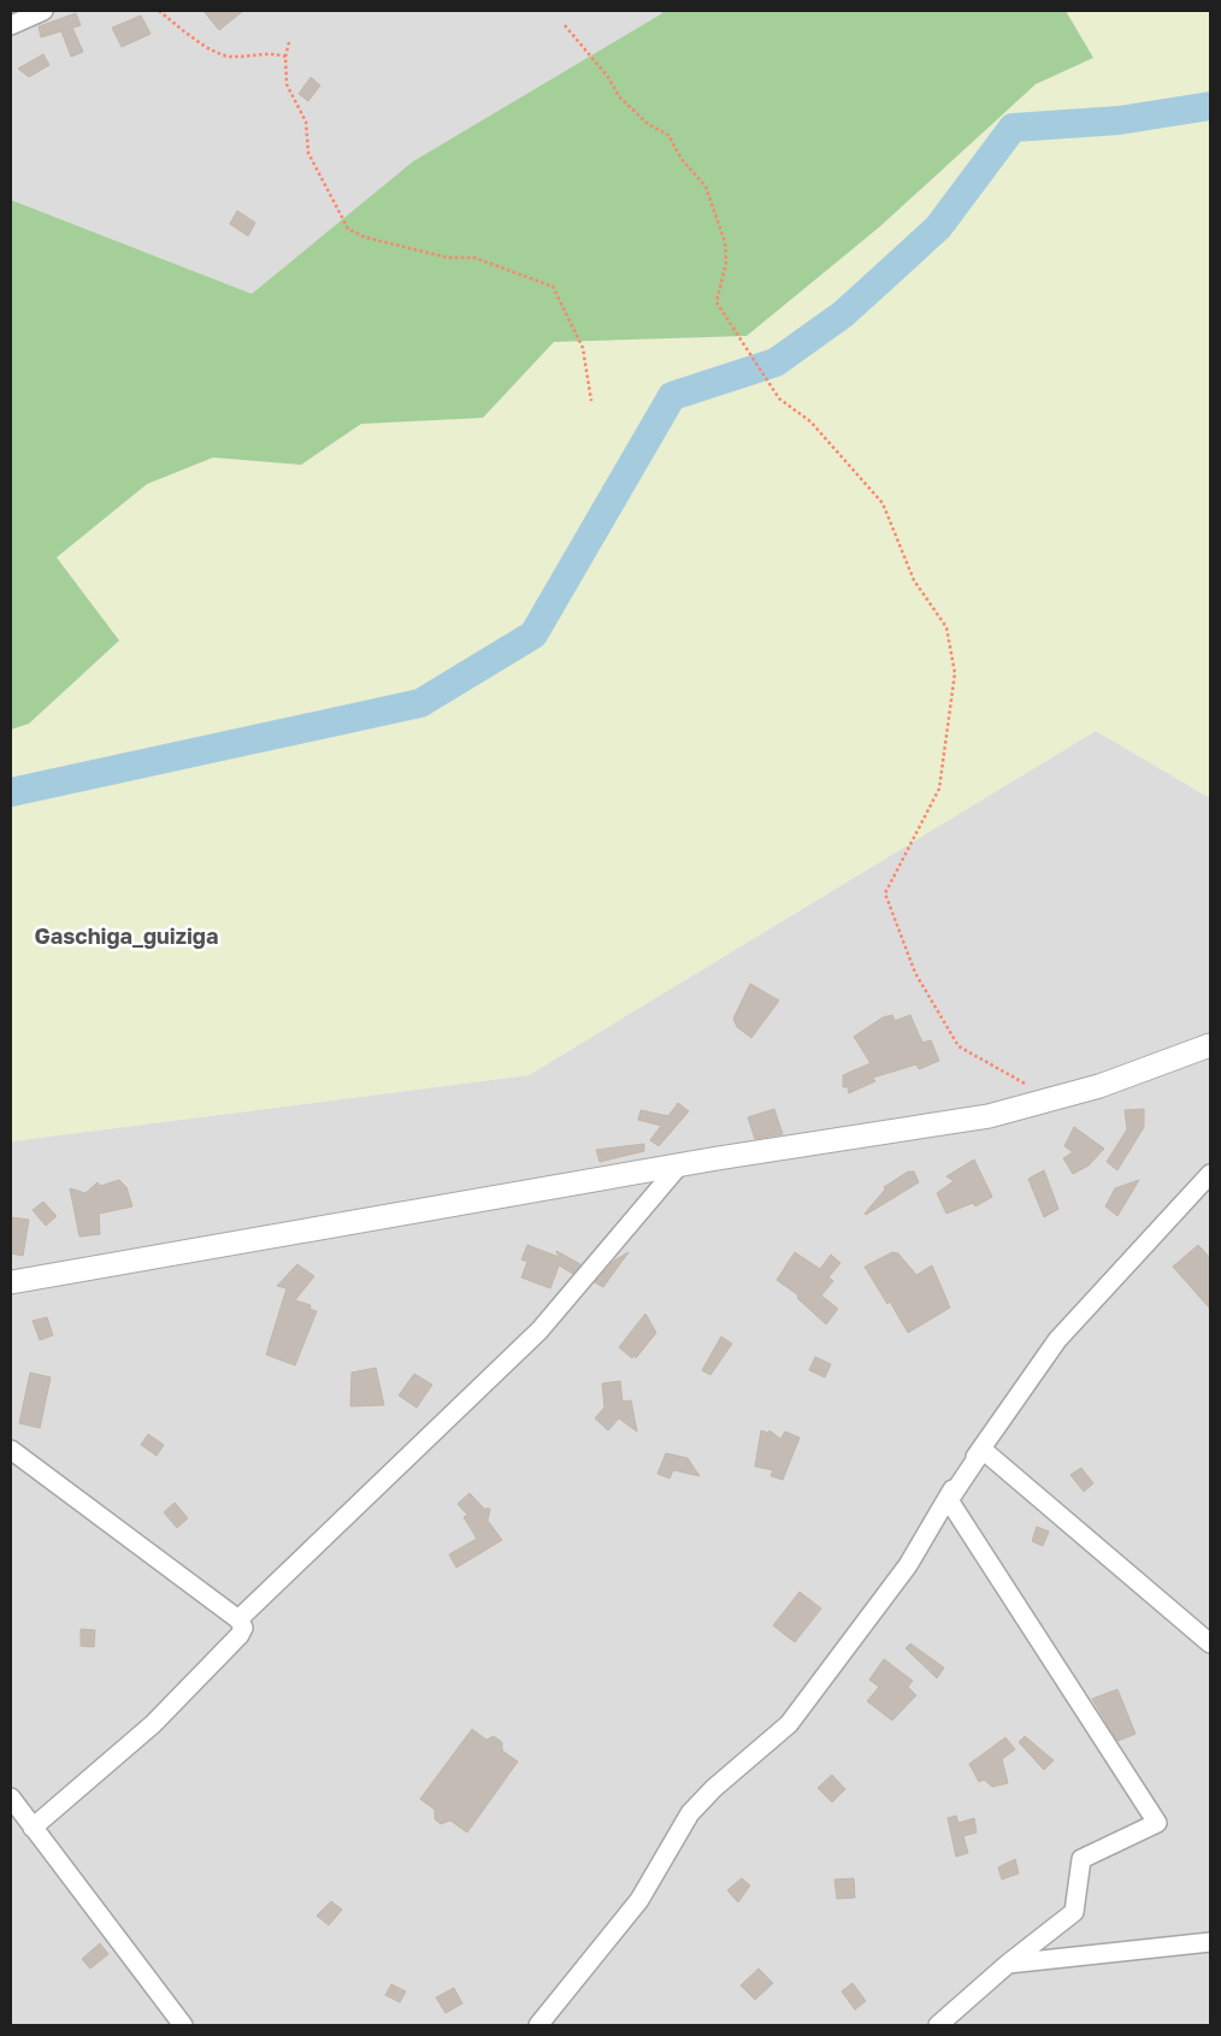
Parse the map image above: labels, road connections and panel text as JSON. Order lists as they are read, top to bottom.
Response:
{
  "districts": ["Gaschiga_guiziga"]
}
